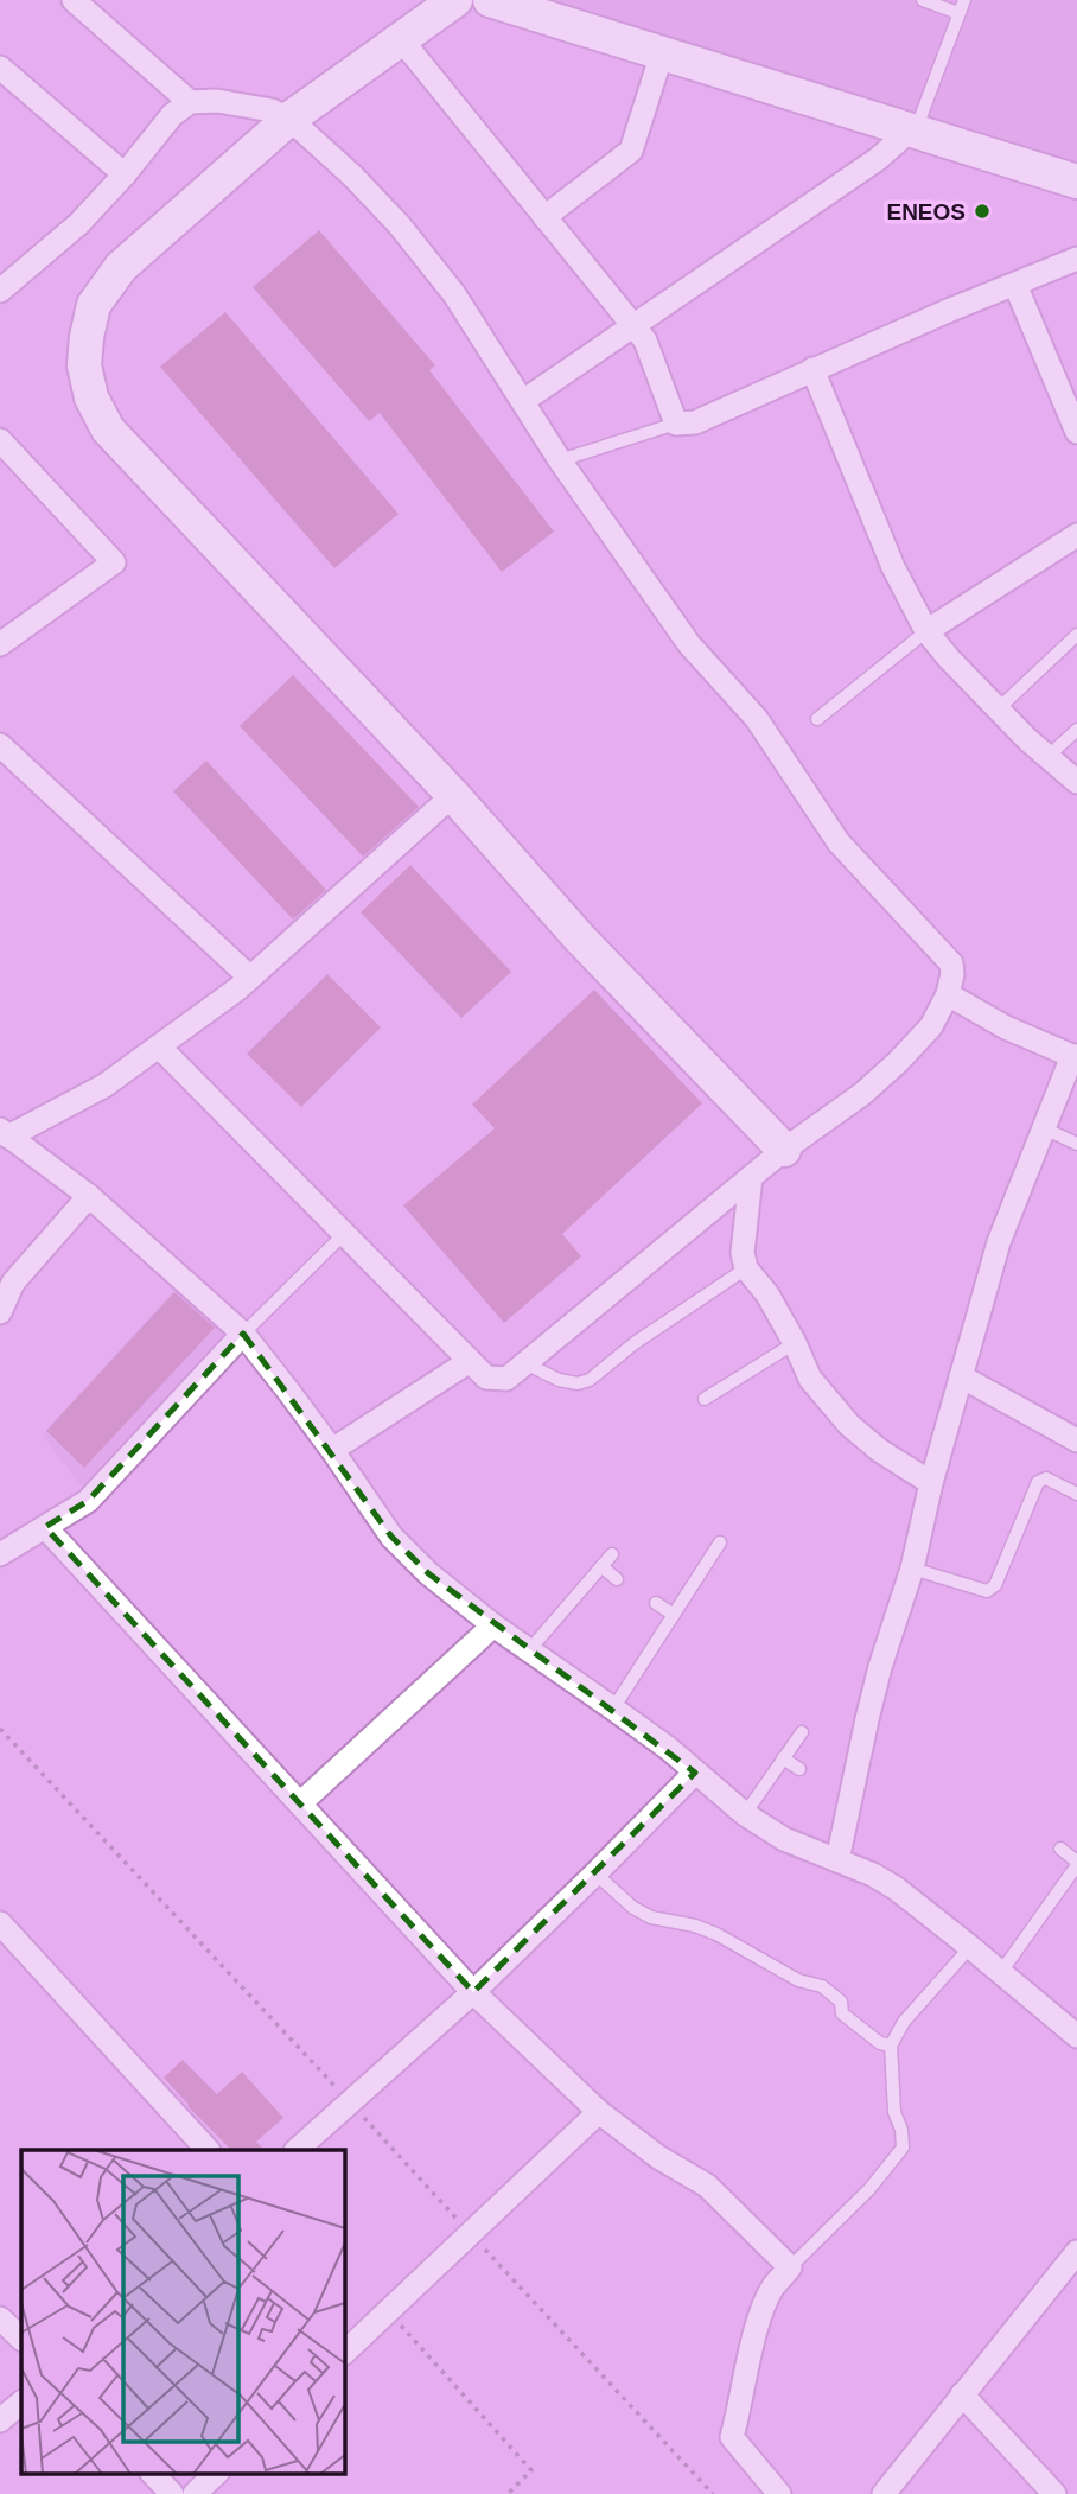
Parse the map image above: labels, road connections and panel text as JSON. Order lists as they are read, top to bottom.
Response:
{
  "places": ["ENEOS"]
}
